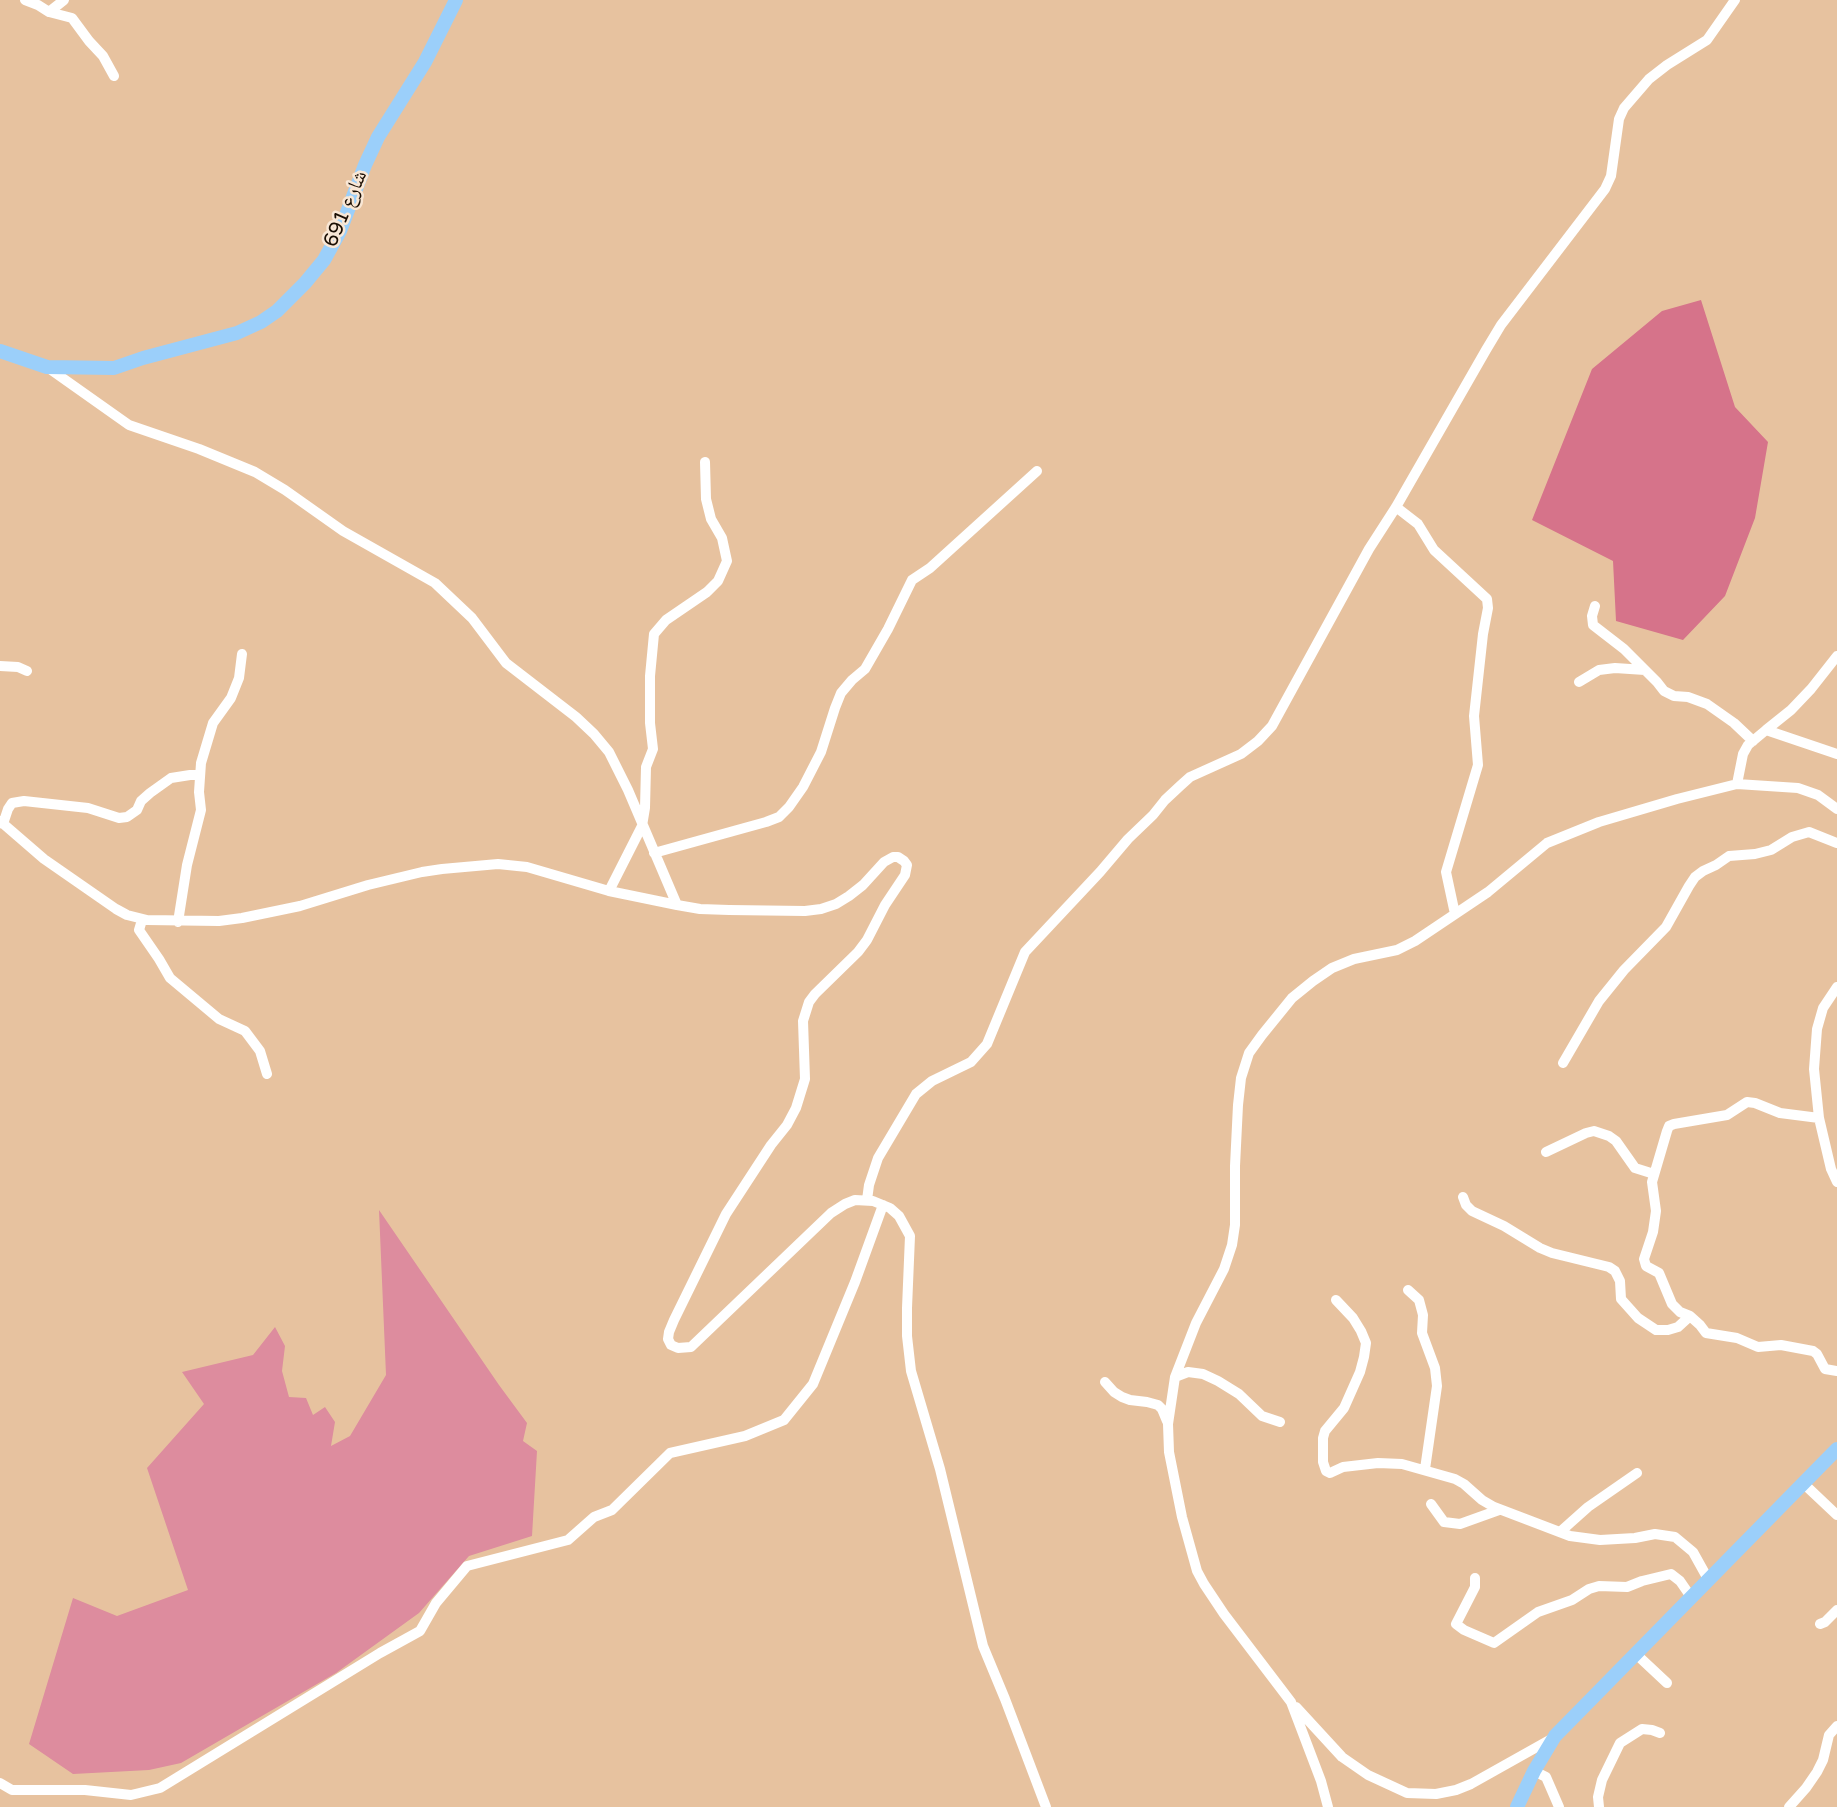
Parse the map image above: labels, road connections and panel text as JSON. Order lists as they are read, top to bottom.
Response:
{
  "streets": {
    "main road": ["شارع 691"]
  }
}
